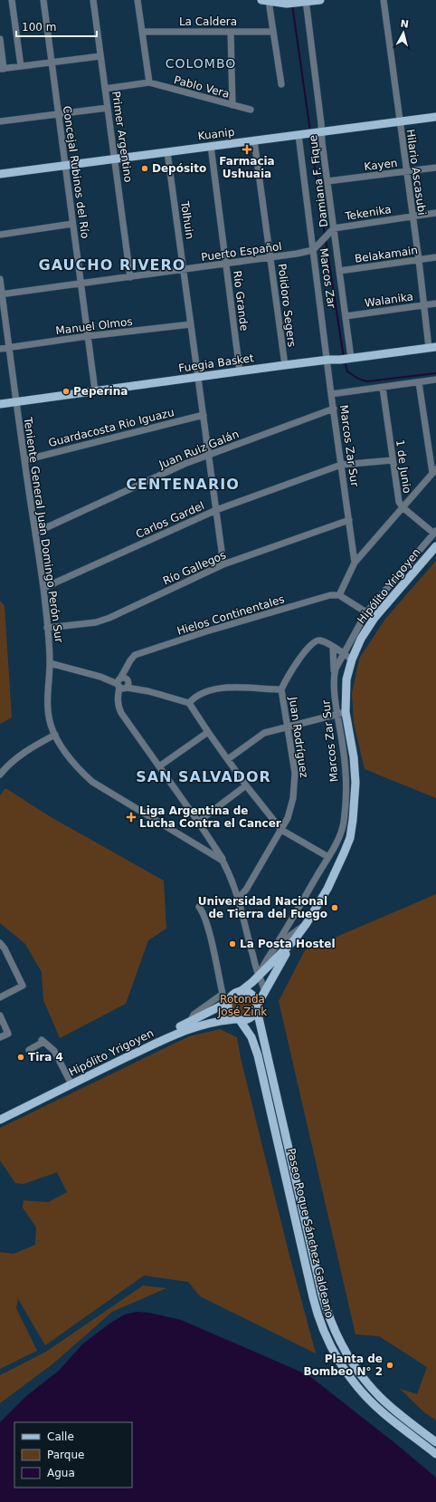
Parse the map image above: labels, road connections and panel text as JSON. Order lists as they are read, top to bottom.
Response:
{
  "streets": {
    "main road": [
      "Kuanip",
      "Fuegia Basket",
      "Hipólito Yrigoyen",
      "Paseo Roque Sánchez Galdeano"
    ],
    "street": [
      "La Caldera",
      "Pablo Vera",
      "Primer Argentino",
      "Kayen",
      "Concejal Rubinos del Río",
      "Hilario Ascasubi",
      "Damiana F. Fique",
      "Tekenika",
      "Tolhuin",
      "Puerto Español",
      "Belakamain",
      "Marcos Zar",
      "Walanika",
      "Río Grande",
      "Polidoro Segers",
      "Manuel Olmos",
      "Guardacosta Rio Iguazu",
      "Marcos Zar Sur",
      "Juan Ruiz Galán",
      "1 de Junio",
      "Carlos Gardel",
      "Teniente General Juan Domingo Perón Sur",
      "Río Gallegos",
      "Hielos Continentales",
      "Juan Rodríguez"
    ]
  },
  "crossings": [
    ["Pablo Vera", "Primer Argentino"],
    ["Kuanip", "Primer Argentino"],
    ["Kuanip", "Concejal Rubinos del Río"],
    ["Kuanip", "Hilario Ascasubi"],
    ["Kuanip", "Damiana F. Fique"],
    ["Kuanip", "Tolhuin"],
    ["Kuanip", "Marcos Zar"],
    ["Kuanip", "Río Grande"],
    ["Kuanip", "Polidoro Segers"],
    ["Primer Argentino", "Puerto Español"],
    ["Kayen", "Hilario Ascasubi"],
    ["Kayen", "Damiana F. Fique"],
    ["Concejal Rubinos del Río", "Puerto Español"],
    ["Concejal Rubinos del Río", "Manuel Olmos"],
    ["Concejal Rubinos del Río", "Fuegia Basket"],
    ["Hilario Ascasubi", "Tekenika"],
    ["Hilario Ascasubi", "Belakamain"],
    ["Hilario Ascasubi", "Walanika"],
    ["Hilario Ascasubi", "Fuegia Basket"],
    ["Damiana F. Fique", "Tekenika"],
    ["Damiana F. Fique", "Belakamain"],
    ["Damiana F. Fique", "Walanika"],
    ["Damiana F. Fique", "Fuegia Basket"],
    ["Tekenika", "Puerto Español"],
    ["Tekenika", "Marcos Zar"],
    ["Tolhuin", "Puerto Español"],
    ["Tolhuin", "Manuel Olmos"],
    ["Tolhuin", "Fuegia Basket"],
    ["Tolhuin", "Guardacosta Rio Iguazu"],
    ["Tolhuin", "Juan Ruiz Galán"],
    ["Tolhuin", "Carlos Gardel"],
    ["Tolhuin", "Río Gallegos"],
    ["Puerto Español", "Marcos Zar"],
    ["Puerto Español", "Río Grande"],
    ["Puerto Español", "Polidoro Segers"],
    ["Puerto Español", "Teniente General Juan Domingo Perón Sur"],
    ["Marcos Zar", "Fuegia Basket"],
    ["Marcos Zar", "Marcos Zar Sur"],
    ["Río Grande", "Fuegia Basket"],
    ["Polidoro Segers", "Fuegia Basket"],
    ["Manuel Olmos", "Teniente General Juan Domingo Perón Sur"],
    ["Fuegia Basket", "Marcos Zar Sur"],
    ["Fuegia Basket", "Teniente General Juan Domingo Perón Sur"],
    ["Guardacosta Rio Iguazu", "Teniente General Juan Domingo Perón Sur"],
    ["Marcos Zar Sur", "Juan Ruiz Galán"],
    ["Marcos Zar Sur", "1 de Junio"],
    ["Marcos Zar Sur", "Carlos Gardel"],
    ["Marcos Zar Sur", "Teniente General Juan Domingo Perón Sur"],
    ["Marcos Zar Sur", "Río Gallegos"],
    ["Marcos Zar Sur", "Hipólito Yrigoyen"],
    ["Marcos Zar Sur", "Juan Rodríguez"],
    ["Juan Ruiz Galán", "Teniente General Juan Domingo Perón Sur"],
    ["1 de Junio", "Carlos Gardel"],
    ["Carlos Gardel", "Teniente General Juan Domingo Perón Sur"],
    ["Teniente General Juan Domingo Perón Sur", "Río Gallegos"],
    ["Teniente General Juan Domingo Perón Sur", "Hipólito Yrigoyen"],
    ["Teniente General Juan Domingo Perón Sur", "Hielos Continentales"],
    ["Teniente General Juan Domingo Perón Sur", "Juan Rodríguez"],
    ["Hipólito Yrigoyen", "Juan Rodríguez"],
    ["Hipólito Yrigoyen", "Paseo Roque Sánchez Galdeano"]
  ],
  "districts": [
    "COLOMBO",
    "GAUCHO RIVERO",
    "CENTENARIO",
    "SAN SALVADOR"
  ],
  "parks": ["Rotonda José Zink"],
  "places": {
    "health": ["Farmacia Ushuaia", "Liga Argentina de Lucha Contra el Cancer"],
    "other": [
      "Depósito",
      "Peperina",
      "Universidad Nacional de Tierra del Fuego",
      "La Posta Hostel",
      "Tira 4",
      "Planta de Bombeo N° 2"
    ]
  },
  "legend": ["Calle", "Parque", "Agua"],
  "scale_bar": "100 m",
  "north": "top"
}
